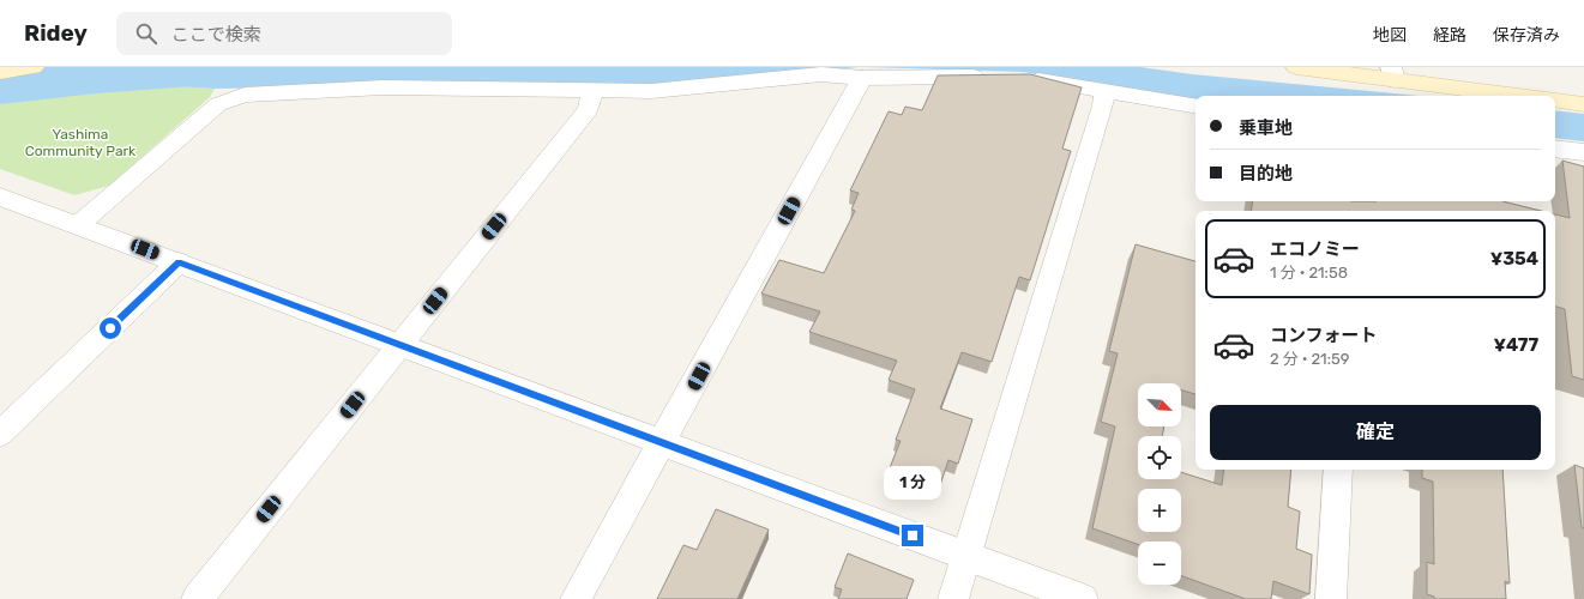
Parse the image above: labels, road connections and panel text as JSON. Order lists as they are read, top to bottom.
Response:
{
  "parks": ["Yashima Community Park"],
  "north": "bottom right",
  "page": {
    "header": "Ridey",
    "search": "ここで検索",
    "nav": ["地図", "経路", "保存済み"],
    "banner": ["乗車地", "目的地"],
    "list": [
      {
        "name": "エコノミー",
        "note": "1 分 · 21:58",
        "value": "¥354"
      },
      {
        "name": "コンフォート",
        "note": "2 分 · 21:59",
        "value": "¥477"
      }
    ],
    "map_buttons": ["+", "−"],
    "buttons": "確定",
    "bubble": "1 分"
  }
}
